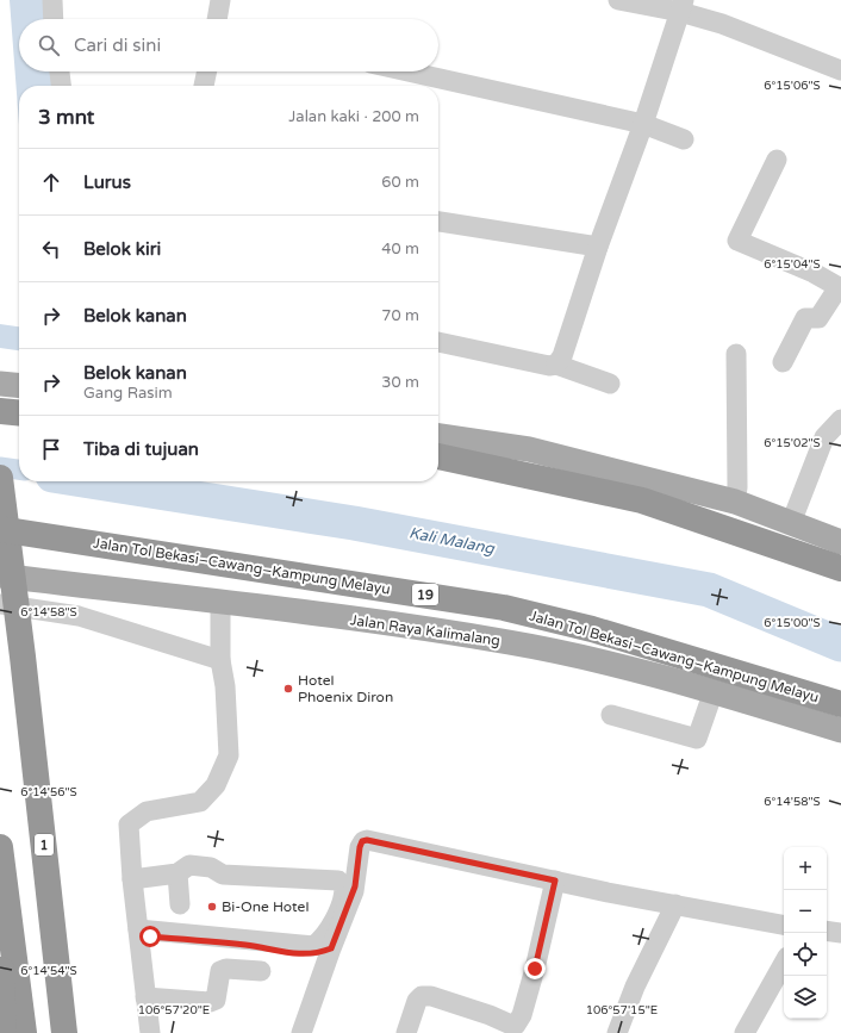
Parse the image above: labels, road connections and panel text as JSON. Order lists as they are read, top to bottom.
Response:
{
  "streets": {
    "highway": ["Jalan Tol Bekasi–Cawang–Kampung Melayu", "19", "1"],
    "main road": ["Jalan Raya Kalimalang"]
  },
  "water": ["Kali Malang"],
  "places": ["Hotel Phoenix Diron", "Bi-One Hotel"],
  "page": {
    "search": "Cari di sini",
    "heading": ["3 mnt", "Jalan kaki · 200 m"],
    "list": [
      ["Lurus", "60 m"],
      ["Belok kiri", "40 m"],
      ["Belok kanan", "70 m"],
      ["Belok kanan", "Gang Rasim", "30 m"],
      "Tiba di tujuan"
    ],
    "map_buttons": ["+", "−"]
  },
  "coordinates": [
    "6°15'06\"S",
    "6°15'04\"S",
    "6°15'02\"S",
    "6°14'58\"S",
    "6°15'00\"S",
    "6°14'56\"S",
    "6°14'54\"S",
    "106°57'20\"E",
    "106°57'15\"E"
  ]
}
